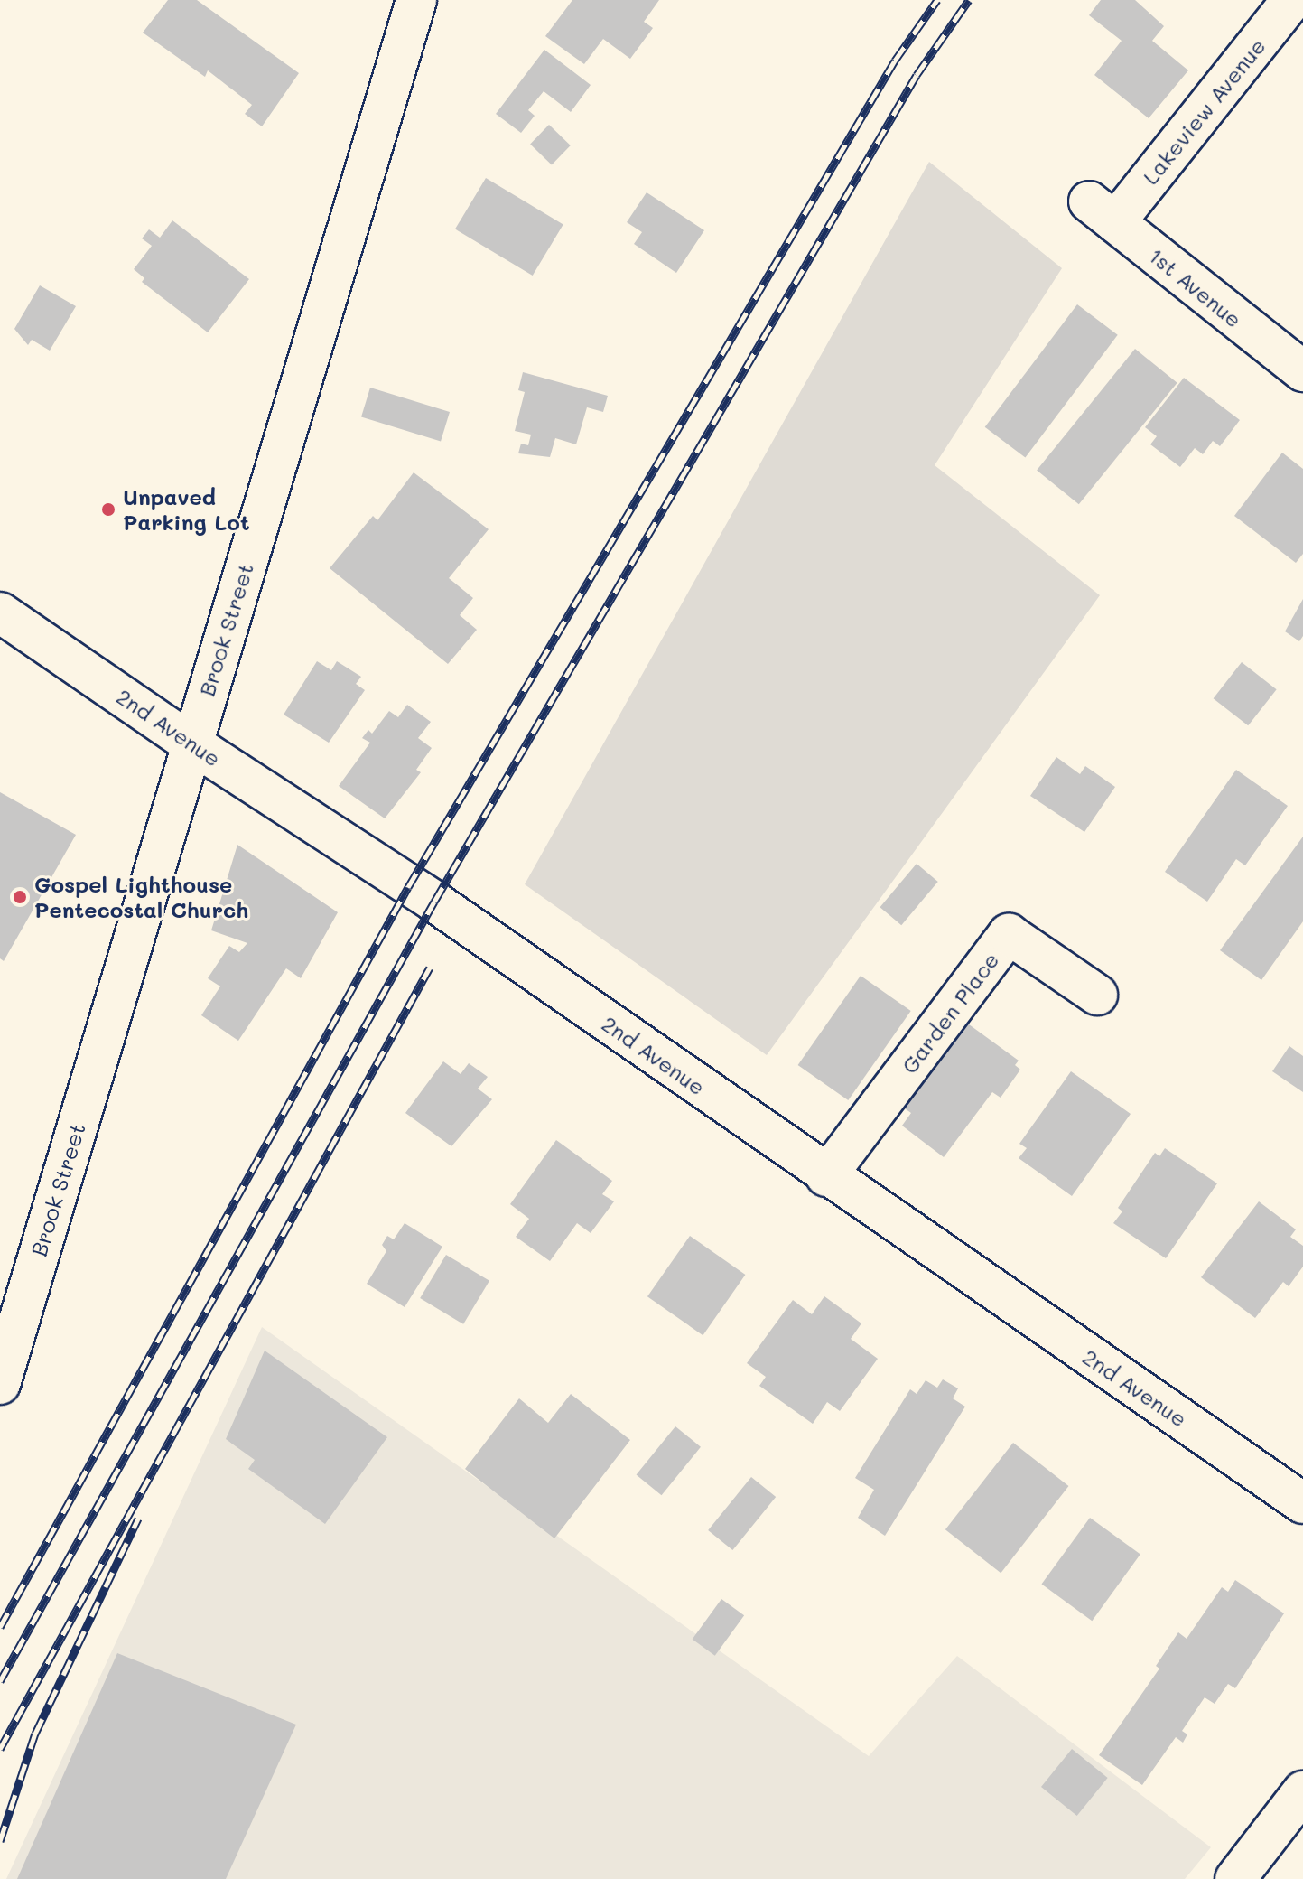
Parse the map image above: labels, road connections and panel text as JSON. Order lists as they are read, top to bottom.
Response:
{
  "streets": {
    "street": [
      "Lakeview Avenue",
      "1st Avenue",
      "Brook Street",
      "2nd Avenue",
      "Garden Place"
    ]
  },
  "crossings": [
    ["Lakeview Avenue", "1st Avenue"],
    ["Brook Street", "2nd Avenue"],
    ["2nd Avenue", "Garden Place"]
  ],
  "places": ["Unpaved Parking Lot", "Gospel Lighthouse Pentecostal Church"]
}
